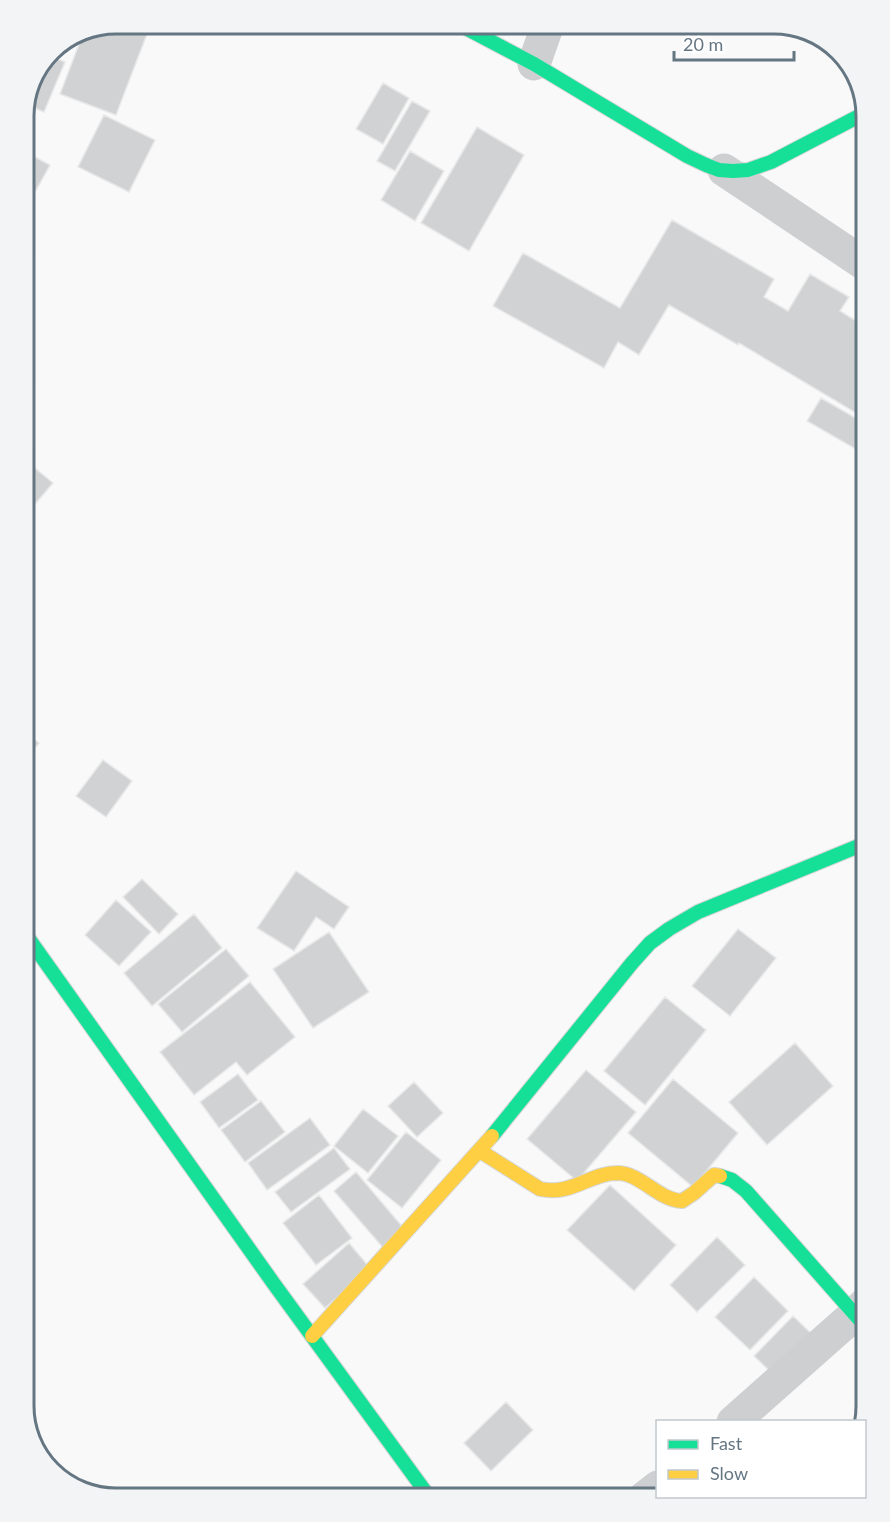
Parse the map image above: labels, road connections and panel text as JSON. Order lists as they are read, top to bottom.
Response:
{
  "legend": ["Fast", "Slow"],
  "scale_bar": "20 m"
}
